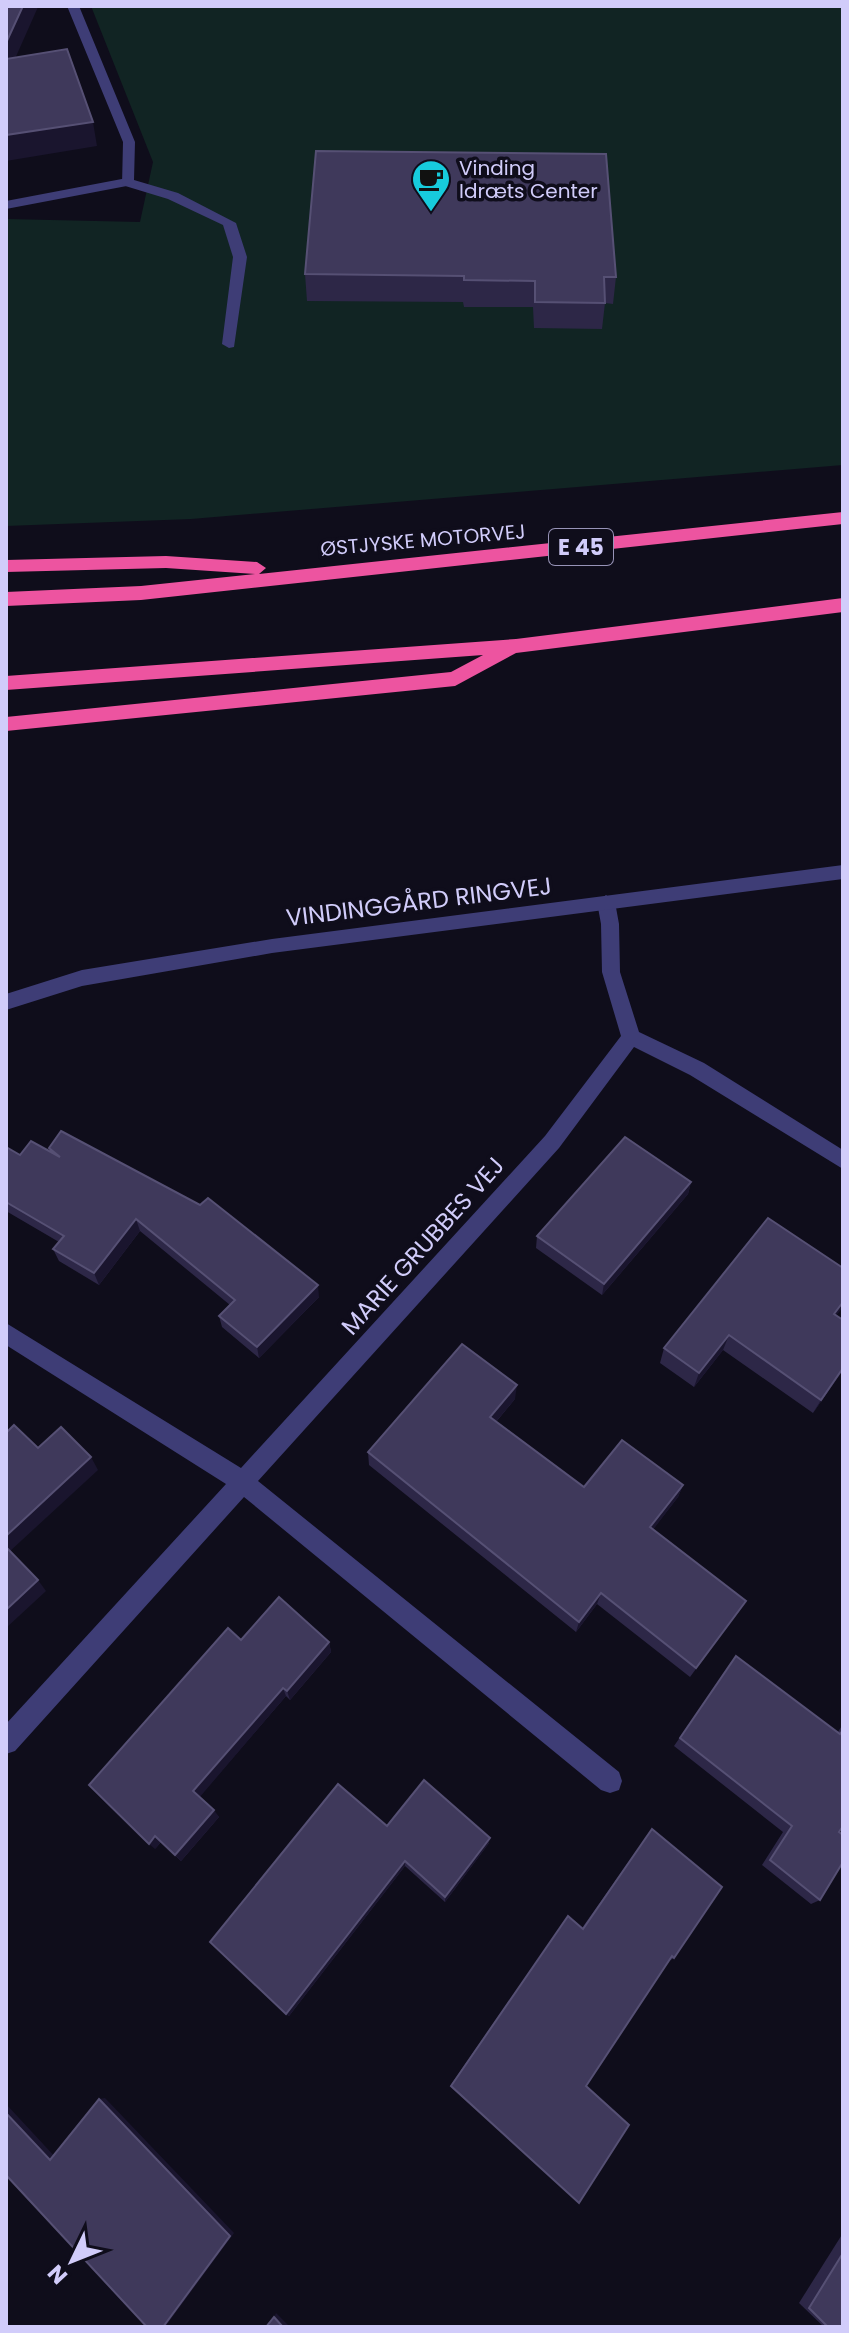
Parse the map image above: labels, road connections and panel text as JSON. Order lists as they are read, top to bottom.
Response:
{
  "streets": {
    "highway": ["ØSTJYSKE MOTORVEJ", "E 45"],
    "street": ["VINDINGGÅRD RINGVEJ", "MARIE GRUBBES VEJ"]
  },
  "places": {
    "cafe": ["Vinding Idræts Center"]
  },
  "north": "bottom left"
}
